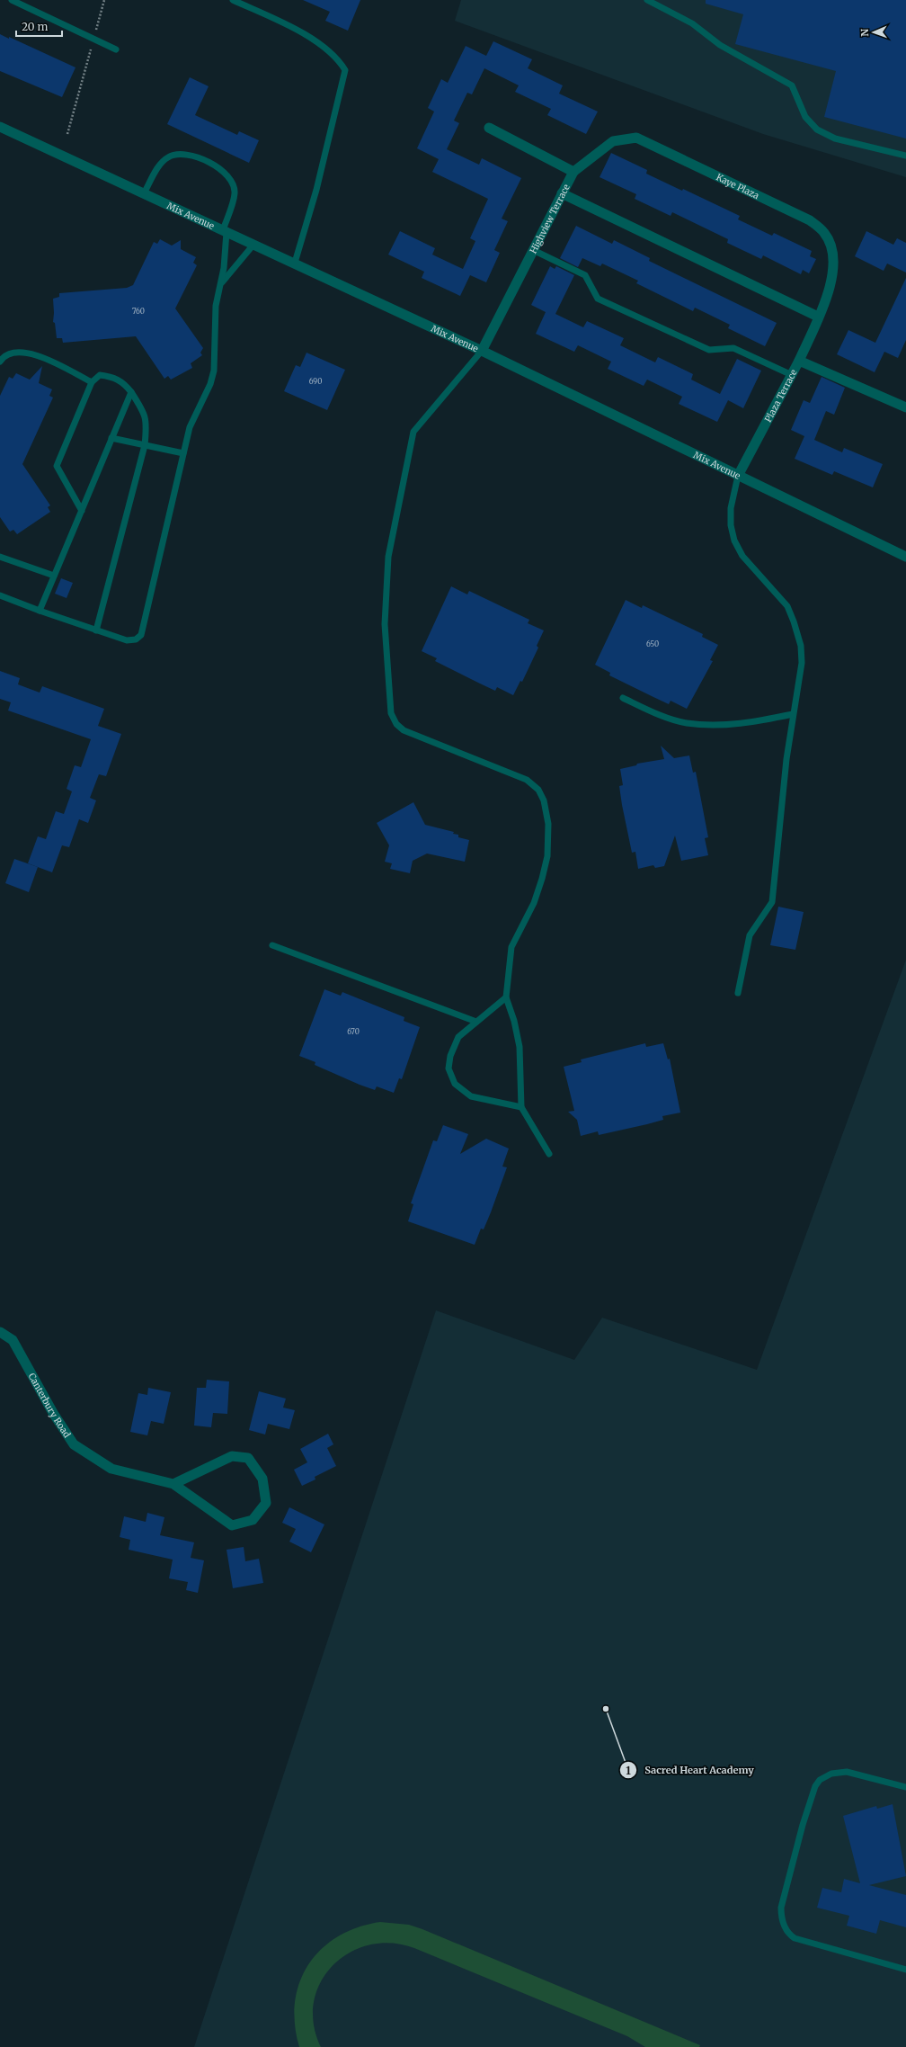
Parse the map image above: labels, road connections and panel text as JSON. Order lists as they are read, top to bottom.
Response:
{
  "streets": {
    "street": [
      "Kaye Plaza",
      "Mix Avenue",
      "Highview Terrace",
      "Plaza Terrace",
      "Canterbury Road"
    ]
  },
  "crossings": [
    ["Kaye Plaza", "Highview Terrace"],
    ["Kaye Plaza", "Plaza Terrace"],
    ["Mix Avenue", "Highview Terrace"],
    ["Mix Avenue", "Plaza Terrace"]
  ],
  "places": ["Sacred Heart Academy"],
  "house_numbers": [
    "760",
    "690",
    "650",
    "670"
  ],
  "scale_bar": "20 m",
  "north": "left"
}
